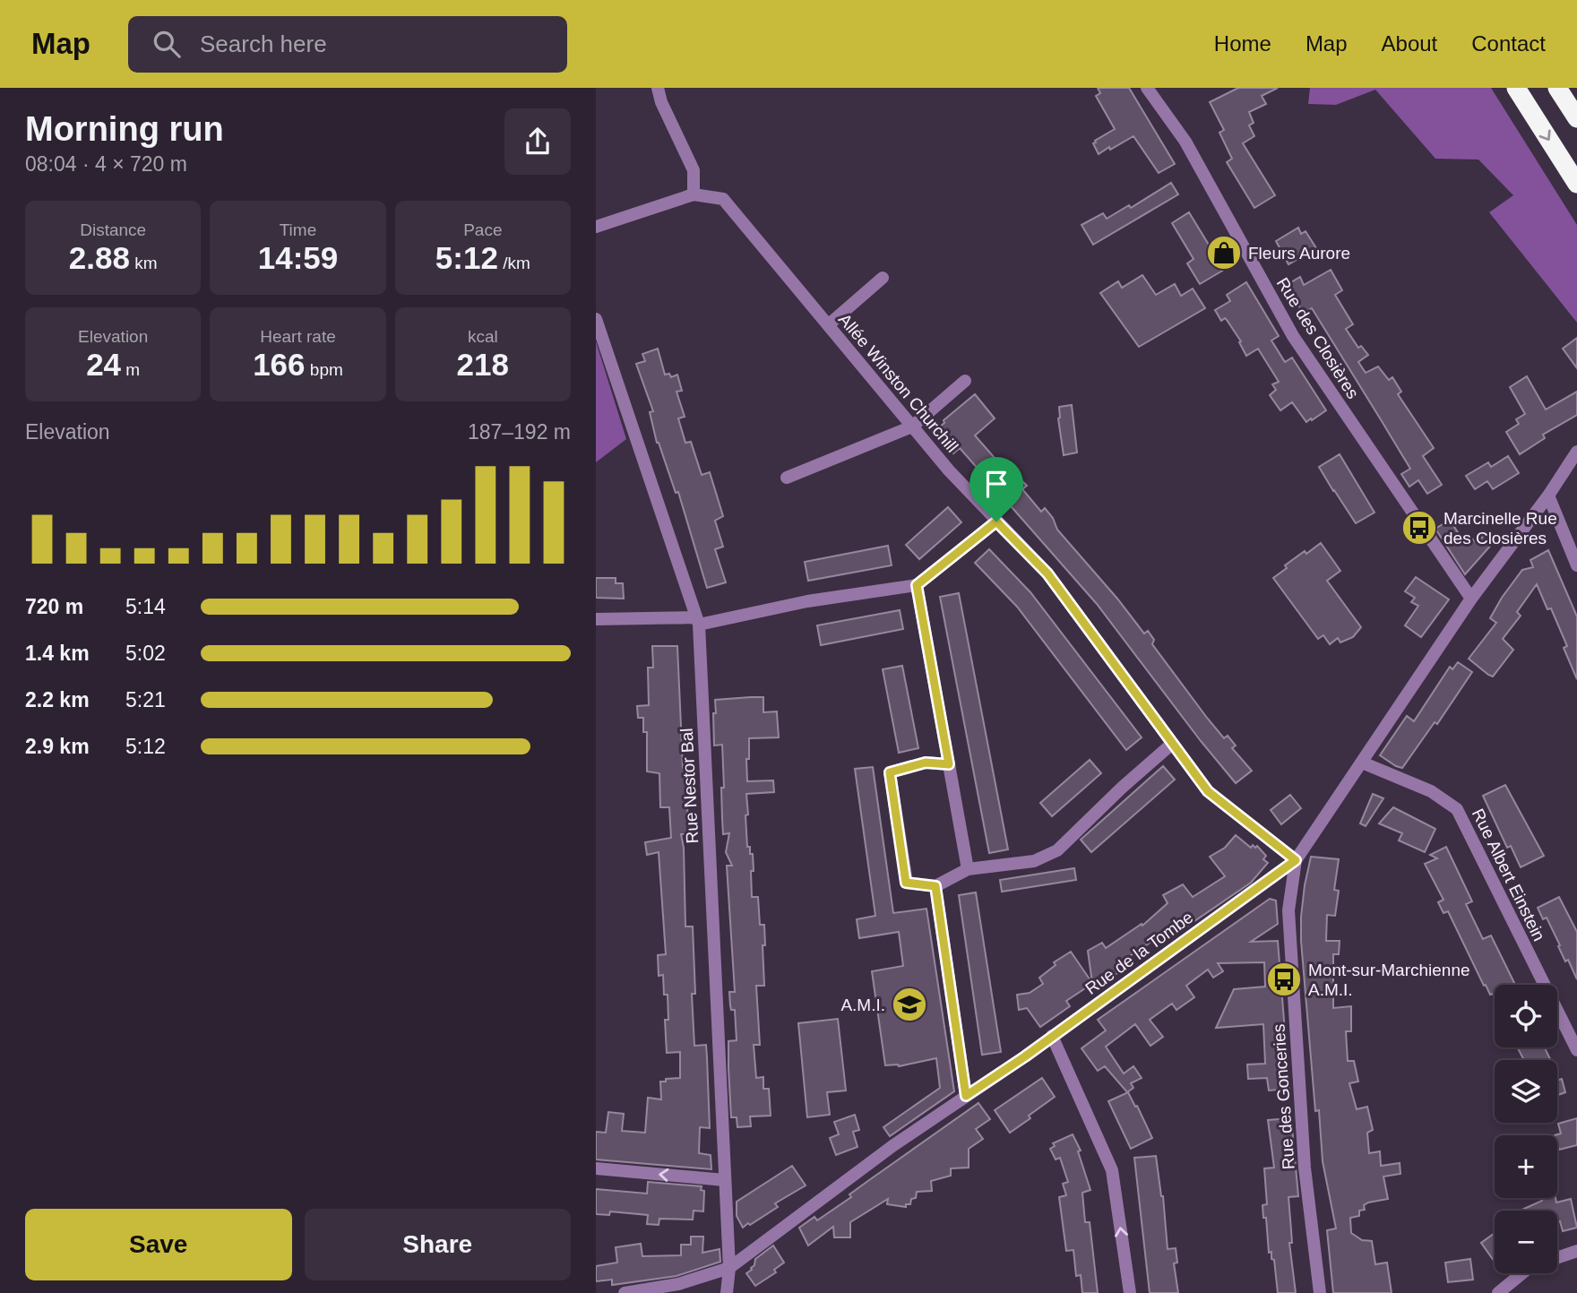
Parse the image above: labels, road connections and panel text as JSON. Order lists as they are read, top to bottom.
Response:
{
  "streets": {
    "street": [
      "Rue des Closières",
      "Allée Winston Churchill",
      "Rue Nestor Bal",
      "Rue Albert Einstein",
      "Rue de la Tombe",
      "Rue des Gonceries"
    ]
  },
  "crossings": [
    ["Rue des Closières", "Rue de la Tombe"],
    ["Allée Winston Churchill", "Rue de la Tombe"],
    ["Allée Winston Churchill", "Rue des Gonceries"],
    ["Rue Nestor Bal", "Rue de la Tombe"],
    ["Rue Albert Einstein", "Rue de la Tombe"],
    ["Rue de la Tombe", "Rue des Gonceries"]
  ],
  "places": {
    "shop": ["Fleurs Aurore"],
    "bus stop": ["Marcinelle Rue des Closières", "Mont-sur-Marchienne A.M.I."],
    "school or university": ["A.M.I."]
  },
  "page": {
    "header": "Map",
    "search": "Search here",
    "nav": [
      "Home",
      "Map",
      "About",
      "Contact"
    ],
    "heading": ["Morning run", "08:04 · 4 × 720 m"],
    "stats": [
      ["Distance", "2.88 km"],
      ["Time", "14:59"],
      ["Pace", "5:12 /km"],
      ["Elevation", "24 m"],
      ["Heart rate", "166 bpm"],
      ["kcal", "218"]
    ],
    "chart": ["Elevation", "187–192 m"],
    "list": [
      {
        "name": "720 m",
        "note": "5:14"
      },
      {
        "name": "1.4 km",
        "note": "5:02"
      },
      {
        "name": "2.2 km",
        "note": "5:21"
      },
      {
        "name": "2.9 km",
        "note": "5:12"
      }
    ],
    "map_buttons": ["+", "−"],
    "buttons": ["Save", "Share"]
  }
}
